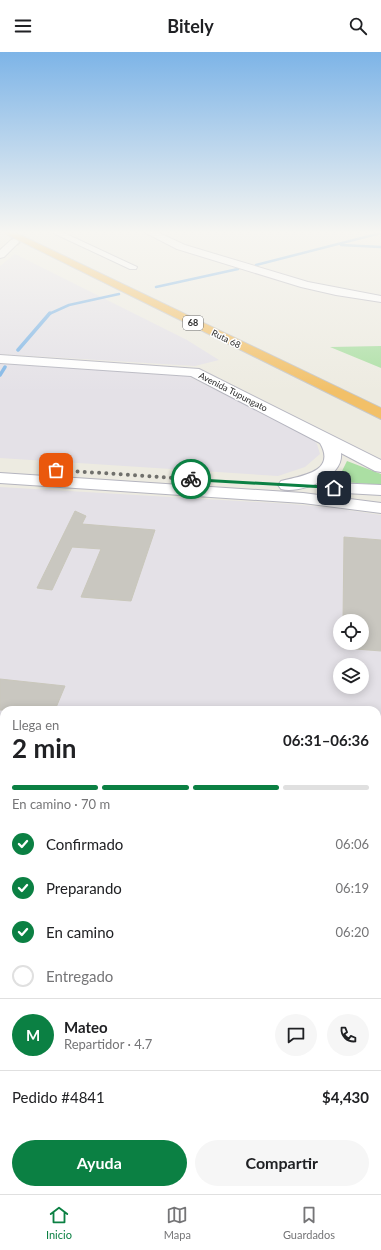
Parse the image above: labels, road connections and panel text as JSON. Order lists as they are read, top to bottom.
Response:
{
  "streets": {
    "highway": ["68", "Ruta 68"],
    "main road": ["Avenida Tupungato"]
  },
  "page": {
    "header": "Bitely",
    "heading": ["2 min", "Llega en", "06:31–06:36"],
    "panel": [
      "Mateo",
      "Repartidor · 4.7",
      "Pedido #4841",
      "$4,430"
    ],
    "bar": "En camino · 70 m",
    "list": [
      ["Confirmado", "06:06"],
      ["Preparando", "06:19"],
      ["En camino", "06:20"],
      "Entregado"
    ],
    "round": "M",
    "buttons": ["Ayuda", "Compartir"],
    "tabs": ["Inicio", "Mapa", "Guardados"]
  }
}
